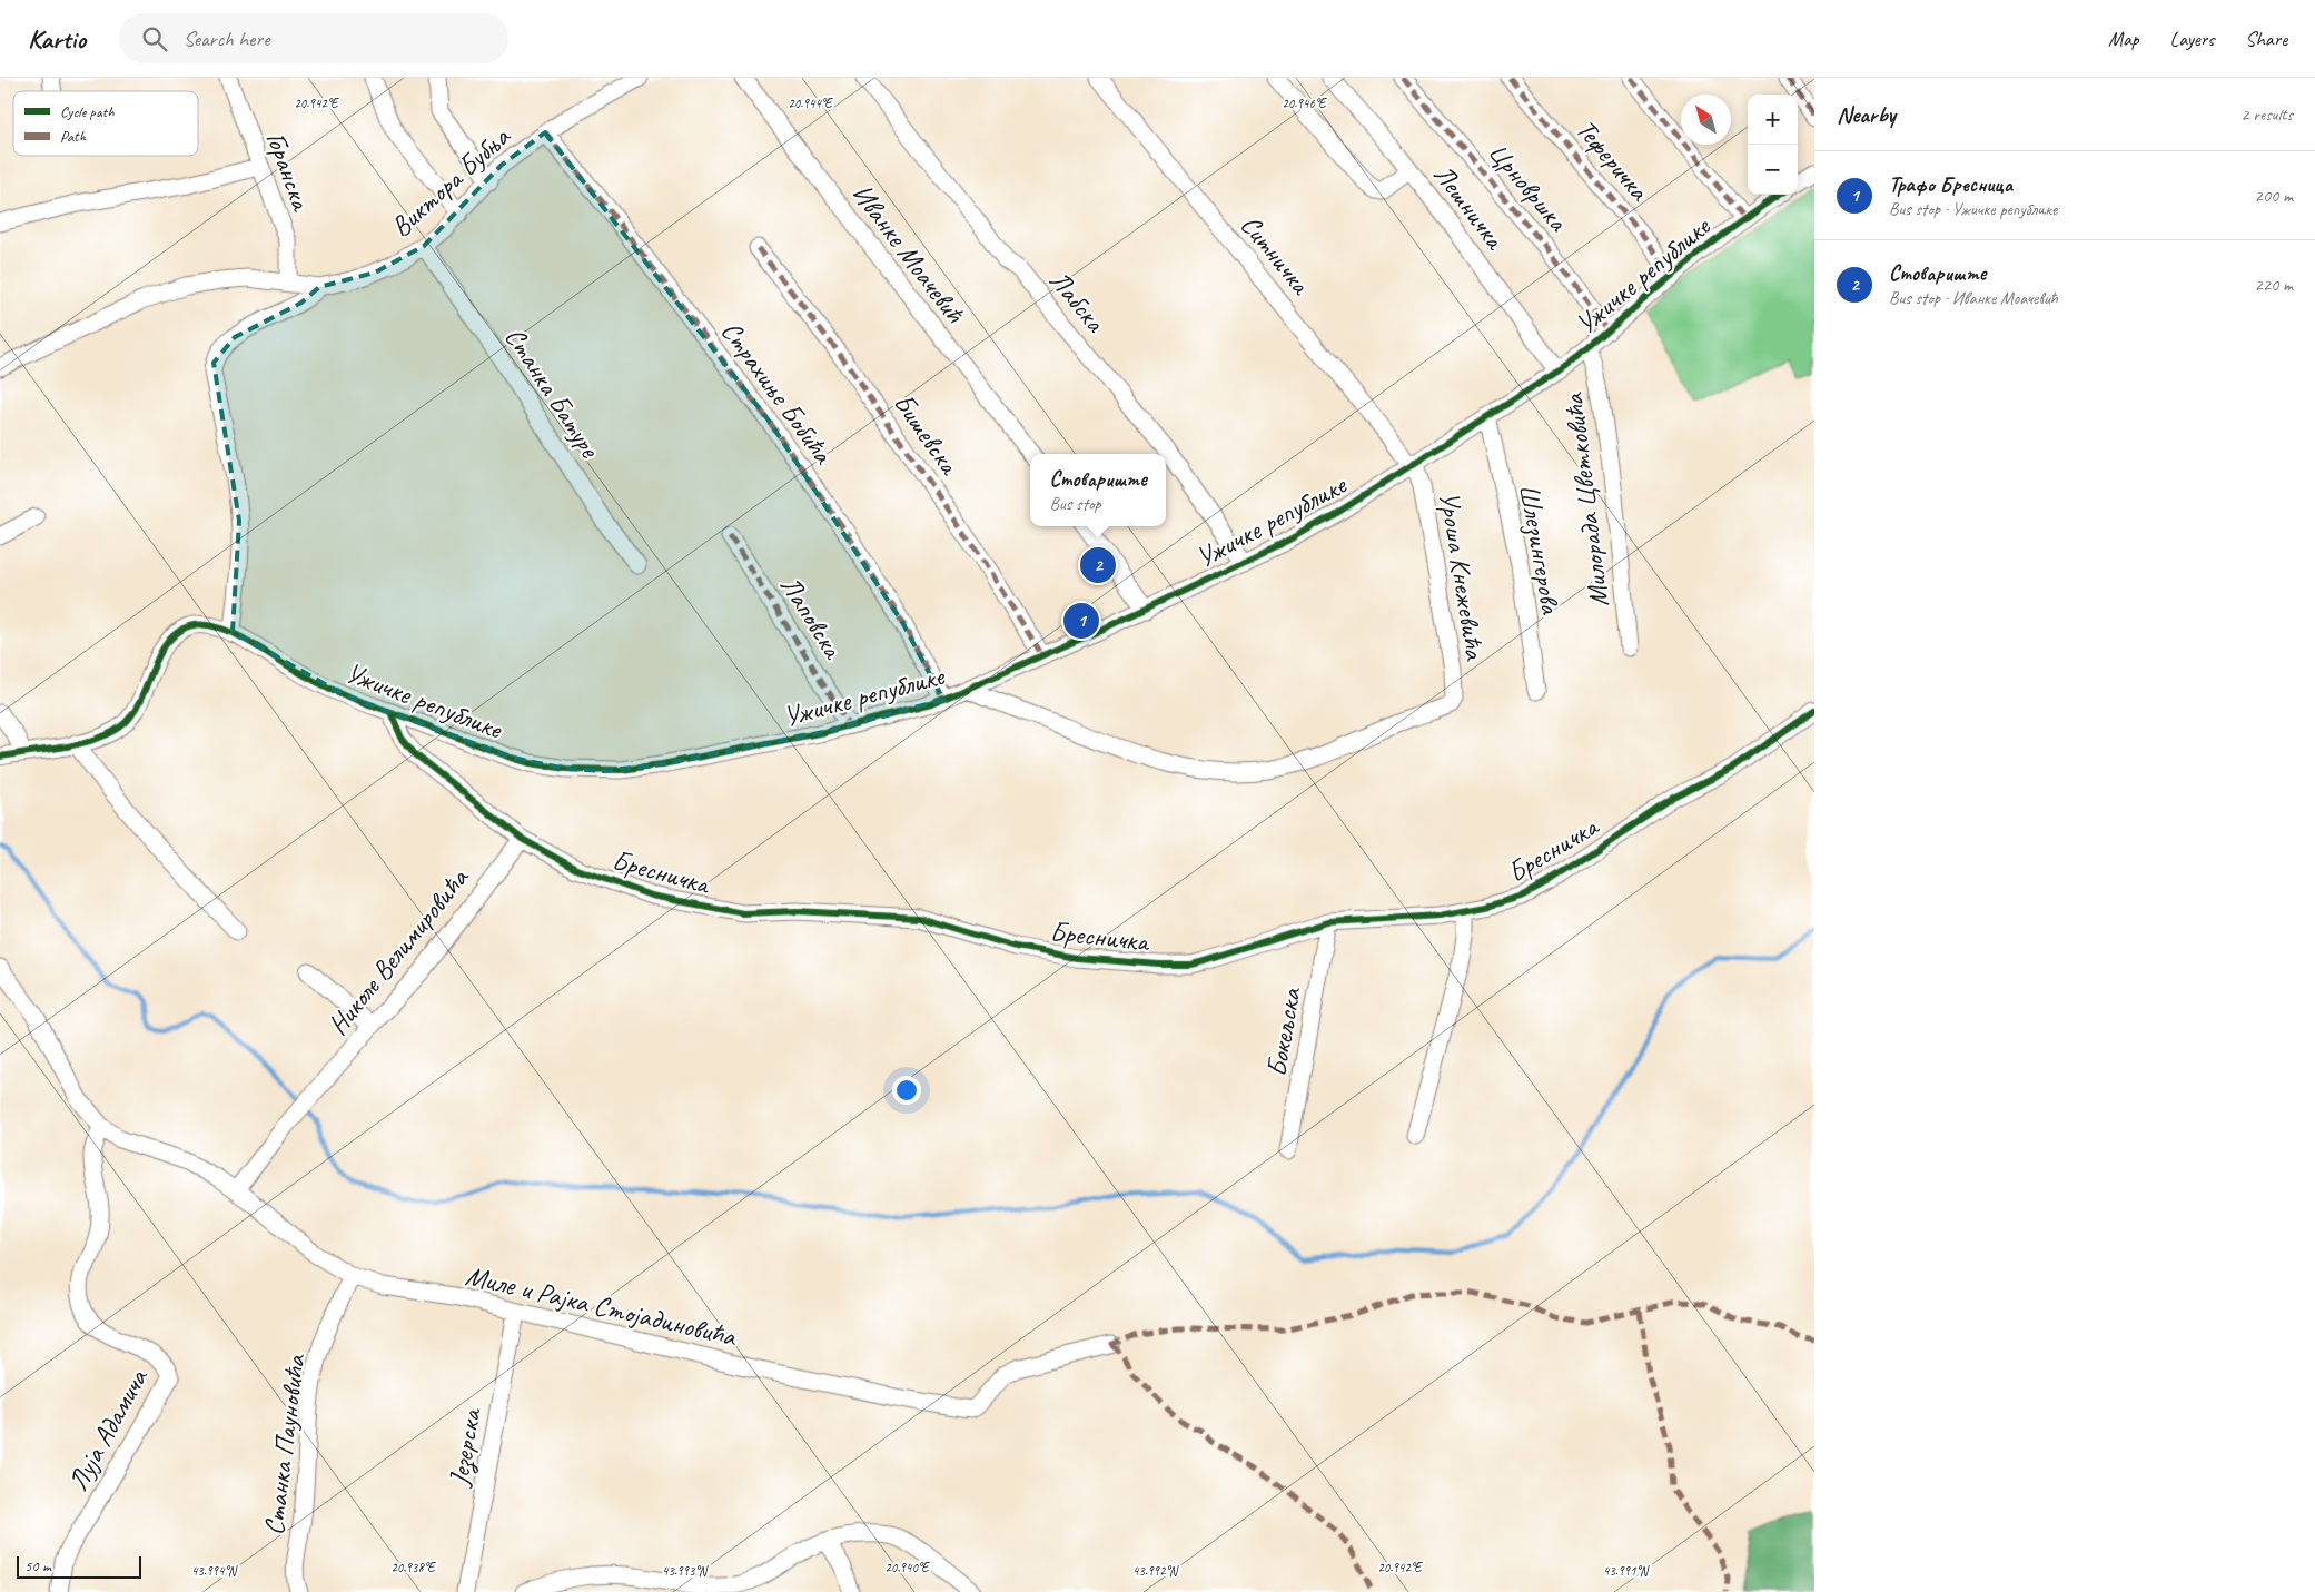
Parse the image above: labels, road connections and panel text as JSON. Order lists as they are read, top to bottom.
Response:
{
  "streets": {
    "street": [
      "Теферичка",
      "Горанска",
      "Виктора Бубња",
      "Црновршка",
      "Лешничка",
      "Иванке Моачевић",
      "Ситничка",
      "Ужичке републике",
      "Лабска",
      "Станка Батуре",
      "Страхиње Бобића",
      "Бишевска",
      "Милорада Цветковића",
      "Шлезингерова",
      "Уроша Кнежевића",
      "Лаповска",
      "Бресничка",
      "Николе Велимировића",
      "Бокељска",
      "Миле и Рајка Стојадиновића",
      "Луја Адамича",
      "Станка Пауновића",
      "Језерска"
    ]
  },
  "crossings": [
    ["Теферичка", "Ужичке републике"],
    ["Горанска", "Виктора Бубња"],
    ["Виктора Бубња", "Станка Батуре"],
    ["Виктора Бубња", "Страхиње Бобића"],
    ["Црновршка", "Ужичке републике"],
    ["Лешничка", "Ужичке републике"],
    ["Ситничка", "Ужичке републике"],
    ["Ситничка", "Уроша Кнежевића"],
    ["Ужичке републике", "Лабска"],
    ["Ужичке републике", "Страхиње Бобића"],
    ["Ужичке републике", "Бишевска"],
    ["Ужичке републике", "Милорада Цветковића"],
    ["Ужичке републике", "Шлезингерова"],
    ["Ужичке републике", "Уроша Кнежевића"],
    ["Ужичке републике", "Лаповска"],
    ["Ужичке републике", "Бресничка"],
    ["Бресничка", "Николе Велимировића"],
    ["Бресничка", "Бокељска"],
    ["Николе Велимировића", "Миле и Рајка Стојадиновића"],
    ["Миле и Рајка Стојадиновића", "Луја Адамича"],
    ["Миле и Рајка Стојадиновића", "Станка Пауновића"],
    ["Миле и Рајка Стојадиновића", "Језерска"]
  ],
  "legend": ["Cycle path", "Path"],
  "scale_bar": "50 m",
  "north": "top left",
  "page": {
    "header": "Kartio",
    "search": "Search here",
    "nav": ["Map", "Layers", "Share"],
    "heading": ["Nearby", "2 results"],
    "map_buttons": ["+", "−"],
    "list": [
      {
        "mark": "1",
        "name": "Трафо Бресница",
        "note": "Bus stop · Ужичке републике",
        "value": "200 m"
      },
      {
        "mark": "2",
        "name": "Стовариште",
        "note": "Bus stop · Иванке Моачевић",
        "value": "220 m"
      }
    ],
    "popup": ["Стовариште", "Bus stop"],
    "pins": ["2", "1"],
    "scale": "50 m"
  },
  "coordinates": [
    "20.942°E",
    "20.944°E",
    "20.946°E",
    "20.938°E",
    "20.940°E",
    "43.994°N",
    "43.993°N",
    "43.992°N",
    "43.991°N"
  ]
}
